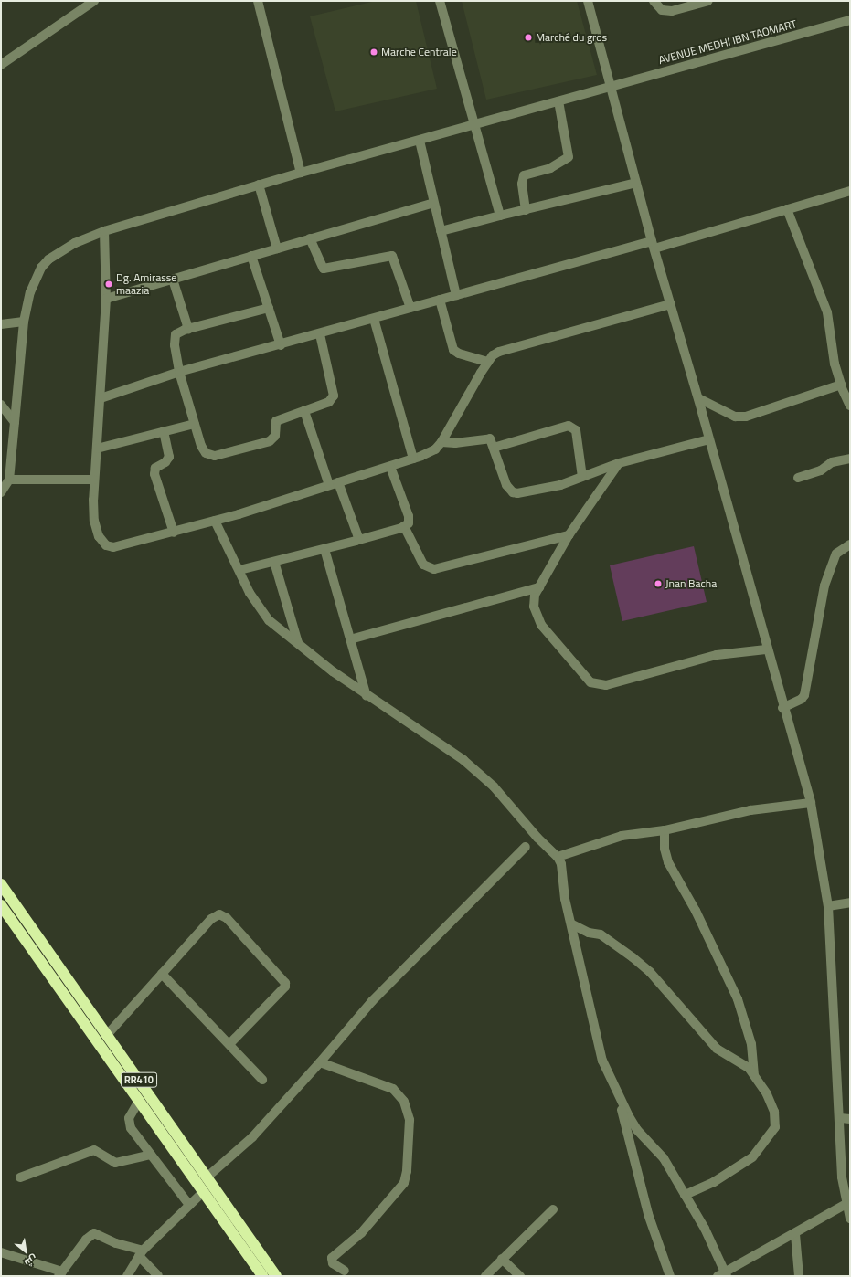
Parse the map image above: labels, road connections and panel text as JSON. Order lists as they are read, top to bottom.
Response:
{
  "streets": {
    "highway": ["RR410"],
    "street": ["AVENUE MEDHI IBN TAOMART"]
  },
  "places": [
    "Marché du gros",
    "Marche Centrale",
    "Dg. Amirasse maazia",
    "Jnan Bacha"
  ],
  "north": "bottom right"
}
